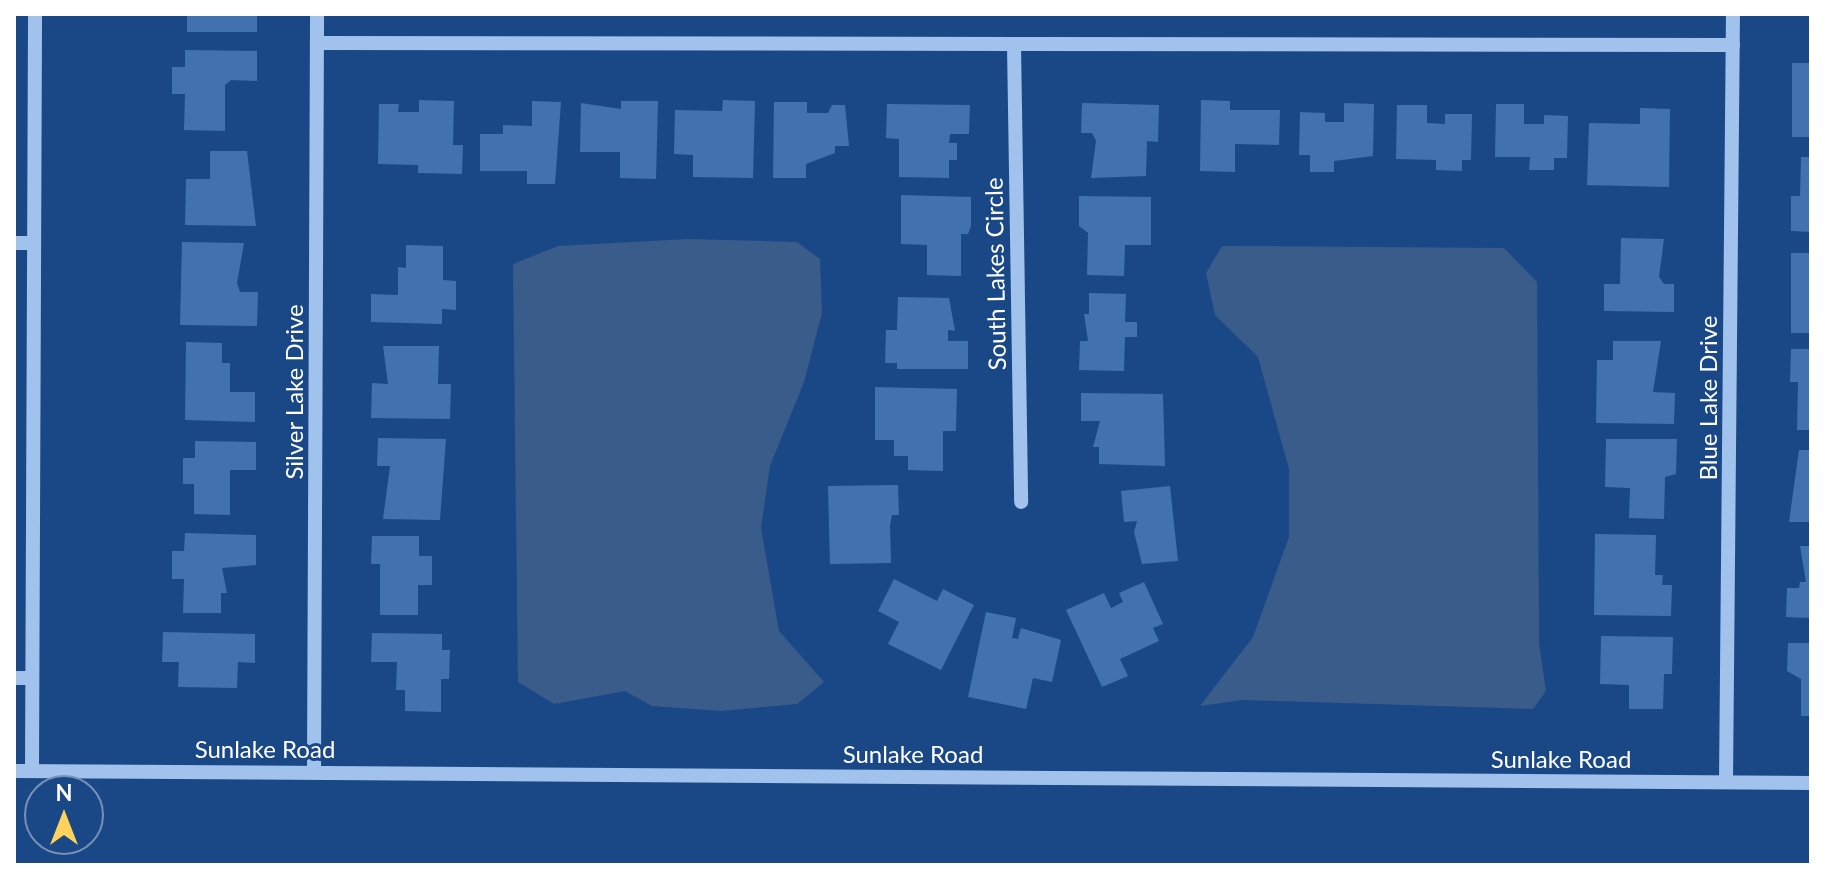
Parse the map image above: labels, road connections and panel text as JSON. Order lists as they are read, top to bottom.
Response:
{
  "streets": {
    "street": [
      "South Lakes Circle",
      "Silver Lake Drive",
      "Blue Lake Drive",
      "Sunlake Road"
    ]
  },
  "crossings": [
    ["Silver Lake Drive", "Sunlake Road"],
    ["Blue Lake Drive", "Sunlake Road"]
  ],
  "north": "top"
}
